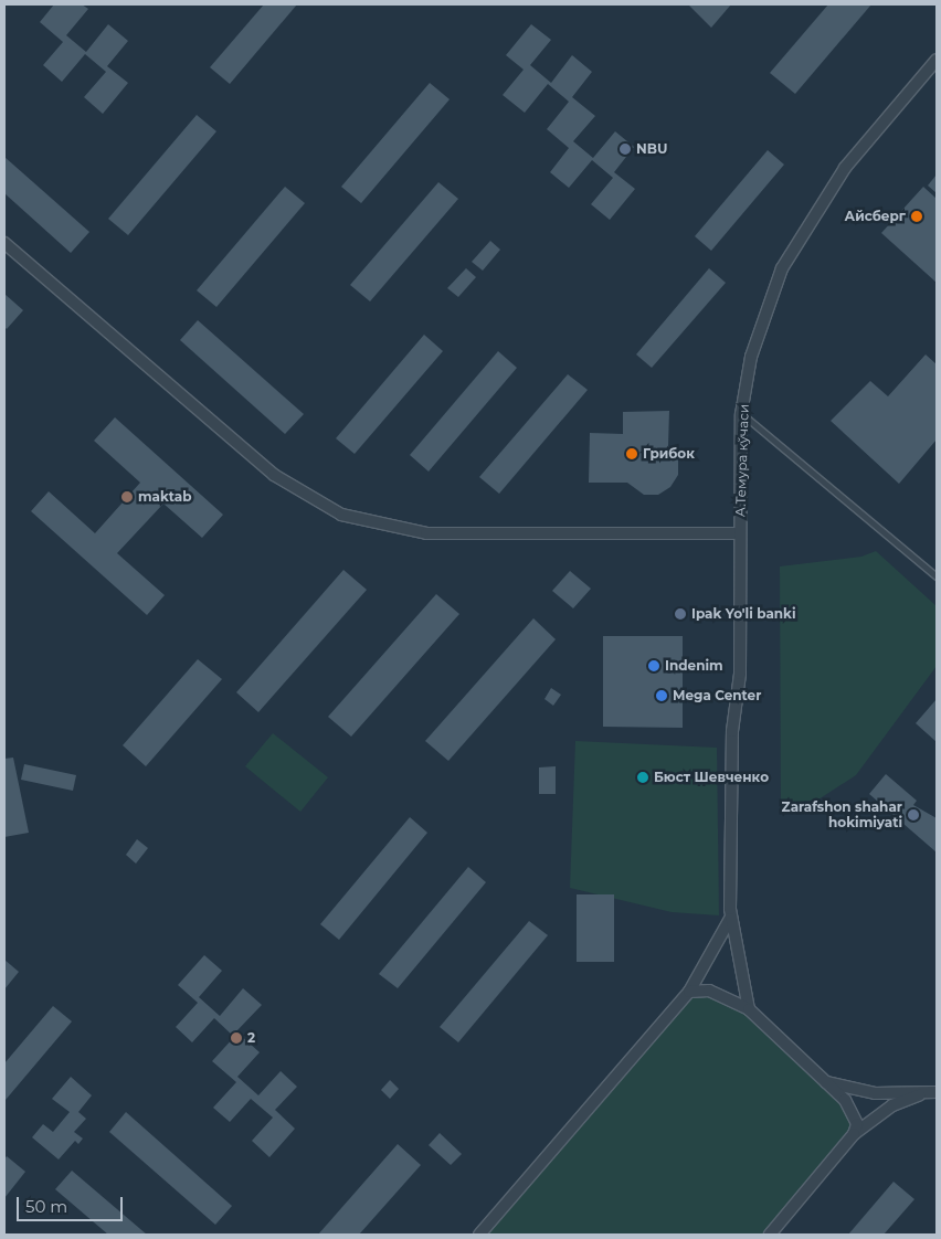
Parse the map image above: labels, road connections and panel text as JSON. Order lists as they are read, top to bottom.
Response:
{
  "streets": {
    "street": ["А.Темура кўчаси"]
  },
  "places": [
    "NBU",
    "Айсберг",
    "Грибок",
    "maktab",
    "Ipak Yo'li banki",
    "Indenim",
    "Mega Center",
    "Бюст Шевченко",
    "Zarafshon shahar hokimiyati",
    "2"
  ],
  "scale_bar": "50 m"
}
